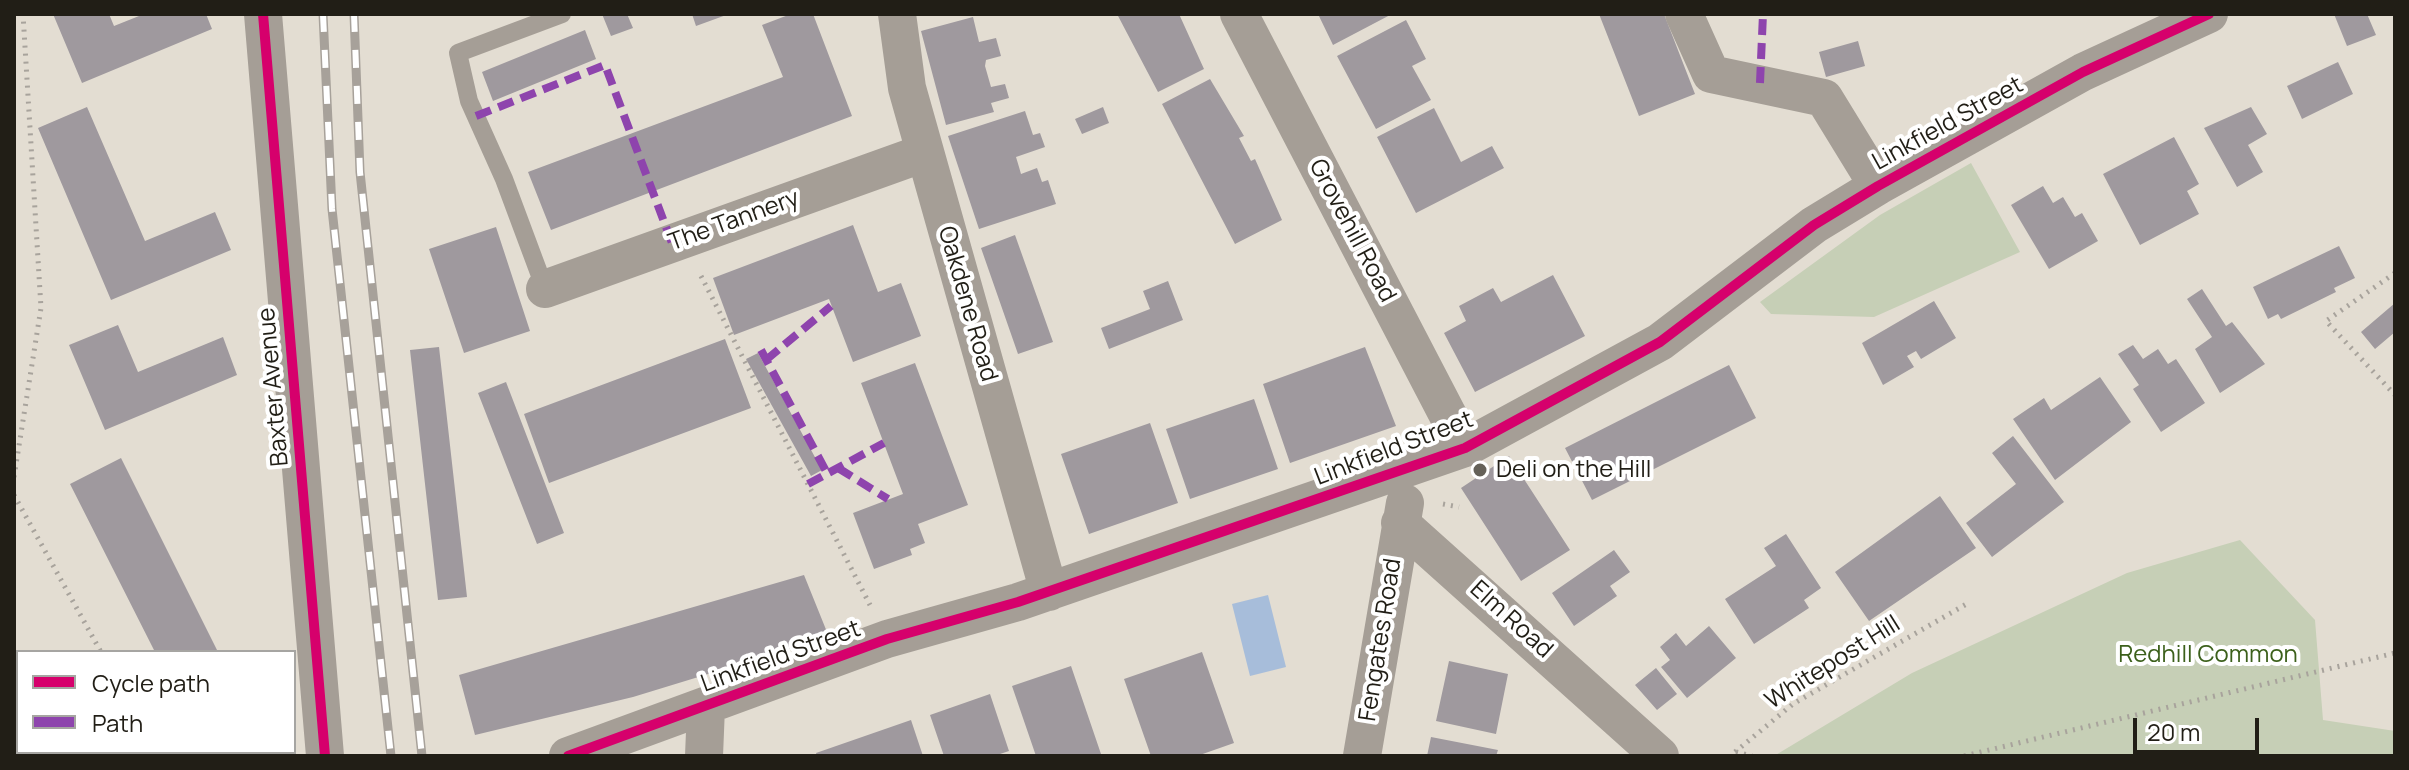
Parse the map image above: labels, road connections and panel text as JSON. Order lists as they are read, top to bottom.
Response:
{
  "streets": {
    "street": [
      "Linkfield Street",
      "The Tannery",
      "Grovehill Road",
      "Oakdene Road",
      "Baxter Avenue",
      "Elm Road",
      "Fengates Road"
    ],
    "path": ["Whitepost Hill"]
  },
  "crossings": [
    ["Linkfield Street", "Grovehill Road"],
    ["Linkfield Street", "Oakdene Road"],
    ["The Tannery", "Oakdene Road"],
    ["Elm Road", "Fengates Road"]
  ],
  "parks": ["Redhill Common"],
  "places": ["Deli on the Hill"],
  "legend": ["Cycle path", "Path"],
  "scale_bar": "20 m"
}
